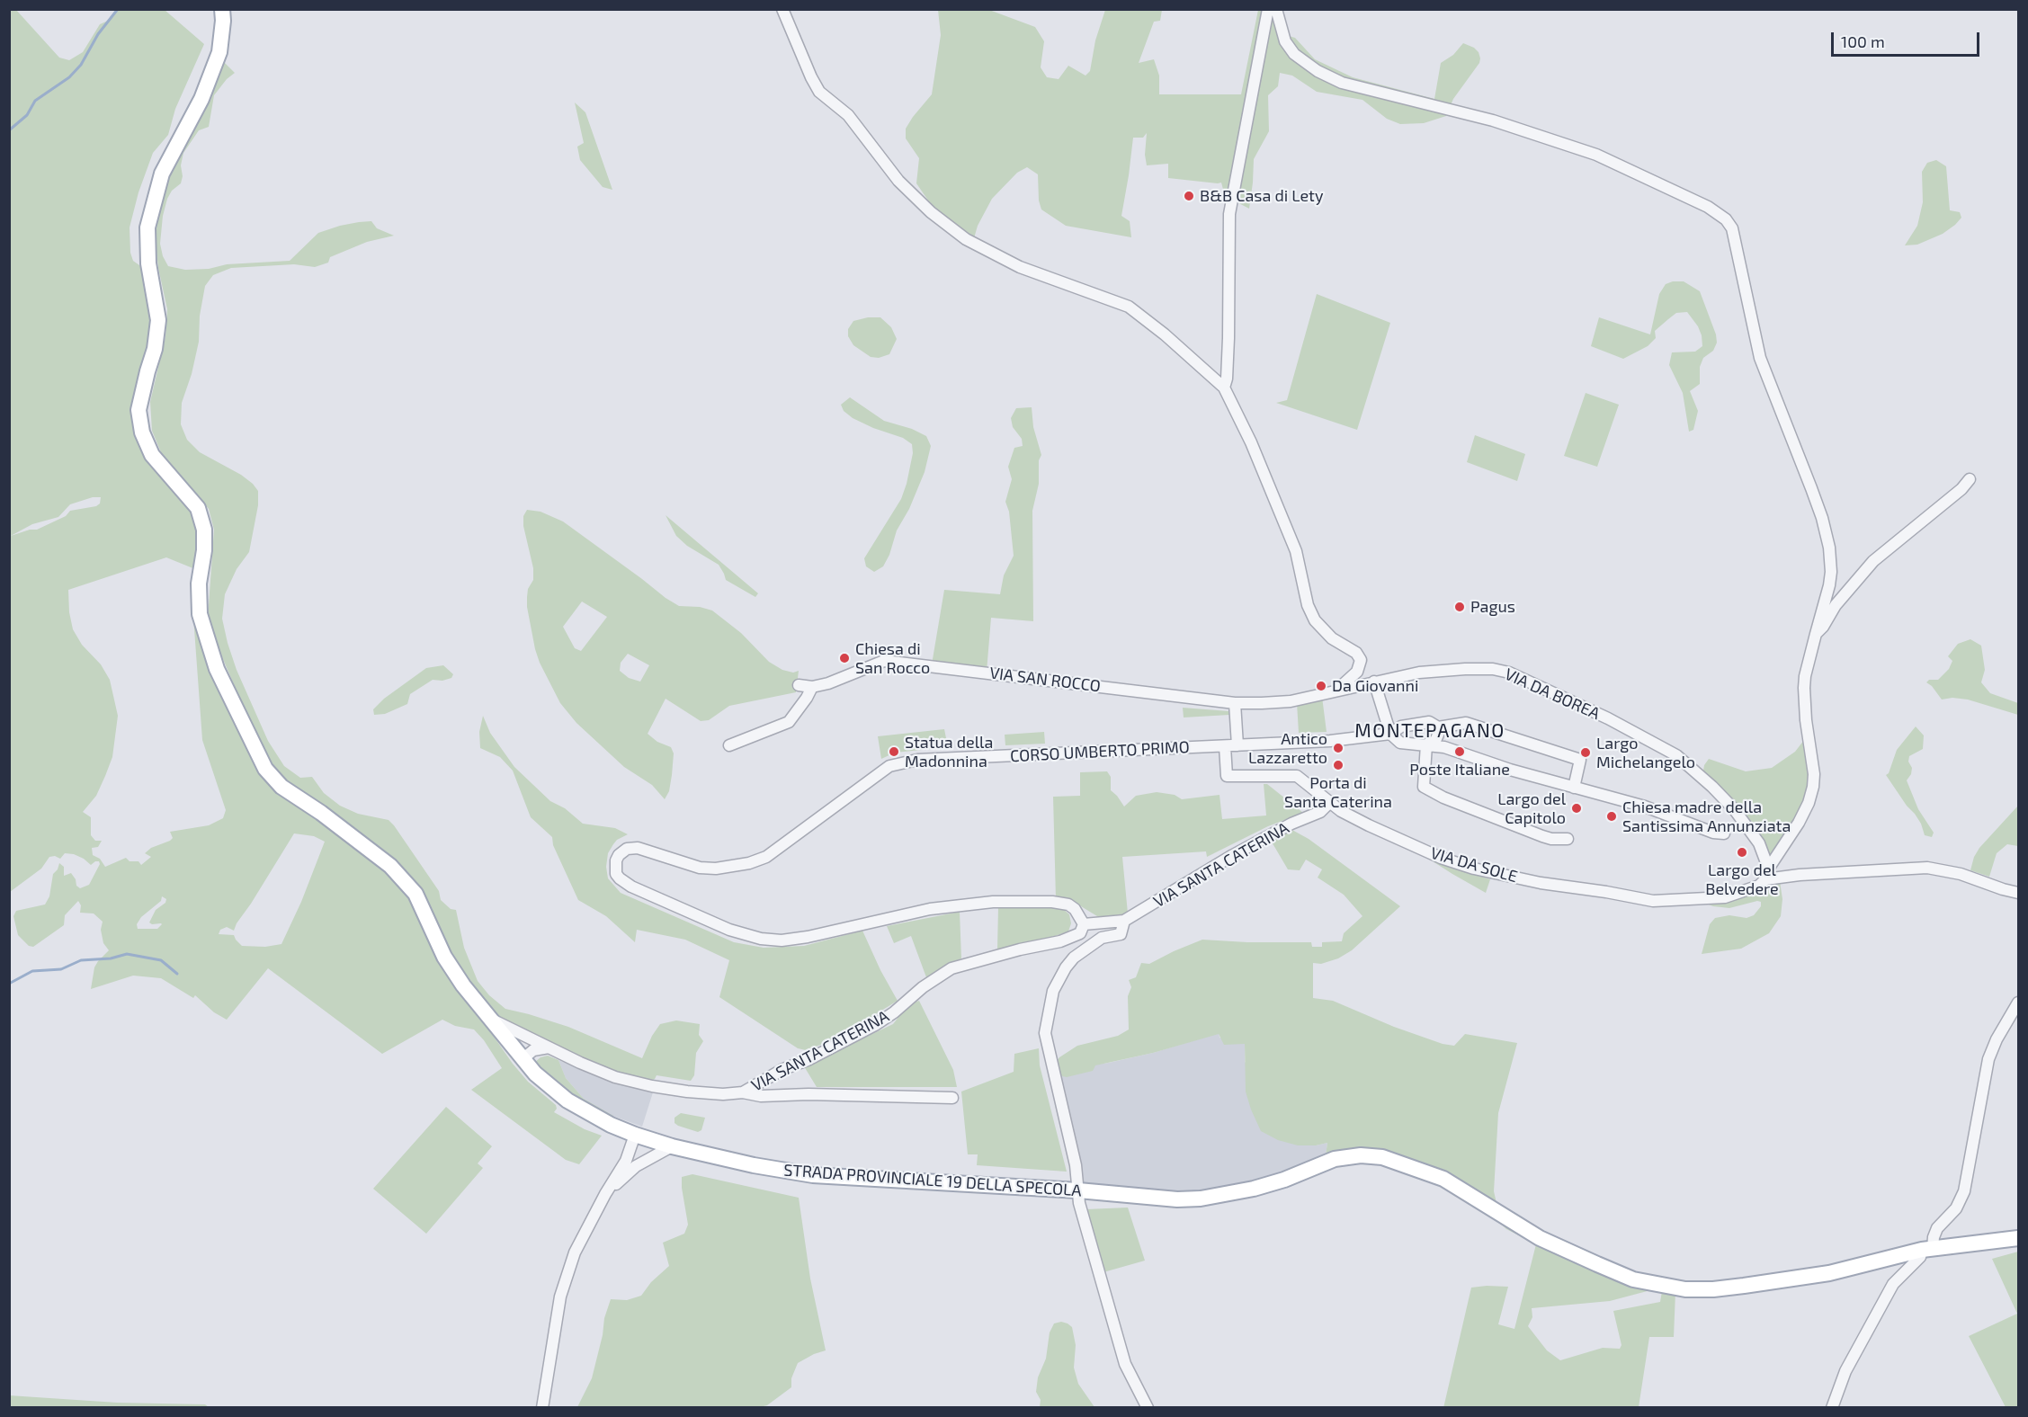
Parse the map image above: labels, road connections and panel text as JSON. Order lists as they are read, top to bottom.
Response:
{
  "streets": {
    "main road": ["STRADA PROVINCIALE 19 DELLA SPECOLA"],
    "street": [
      "VIA SAN ROCCO",
      "VIA DA BOREA",
      "CORSO UMBERTO PRIMO",
      "VIA SANTA CATERINA",
      "VIA DA SOLE"
    ]
  },
  "crossings": [
    ["VIA SAN ROCCO", "VIA DA BOREA"],
    ["VIA DA BOREA", "VIA DA SOLE"],
    ["CORSO UMBERTO PRIMO", "VIA SANTA CATERINA"],
    ["CORSO UMBERTO PRIMO", "VIA DA SOLE"],
    ["VIA SANTA CATERINA", "VIA DA SOLE"],
    ["VIA SANTA CATERINA", "STRADA PROVINCIALE 19 DELLA SPECOLA"]
  ],
  "districts": ["MONTEPAGANO"],
  "places": [
    "B&B Casa di Lety",
    "Pagus",
    "Chiesa di San Rocco",
    "Da Giovanni",
    "Antico Lazzaretto",
    "Statua della Madonnina",
    "Poste Italiane",
    "Largo Michelangelo",
    "Porta di Santa Caterina",
    "Largo del Capitolo",
    "Chiesa madre della Santissima Annunziata",
    "Largo del Belvedere"
  ],
  "scale_bar": "100 m"
}
